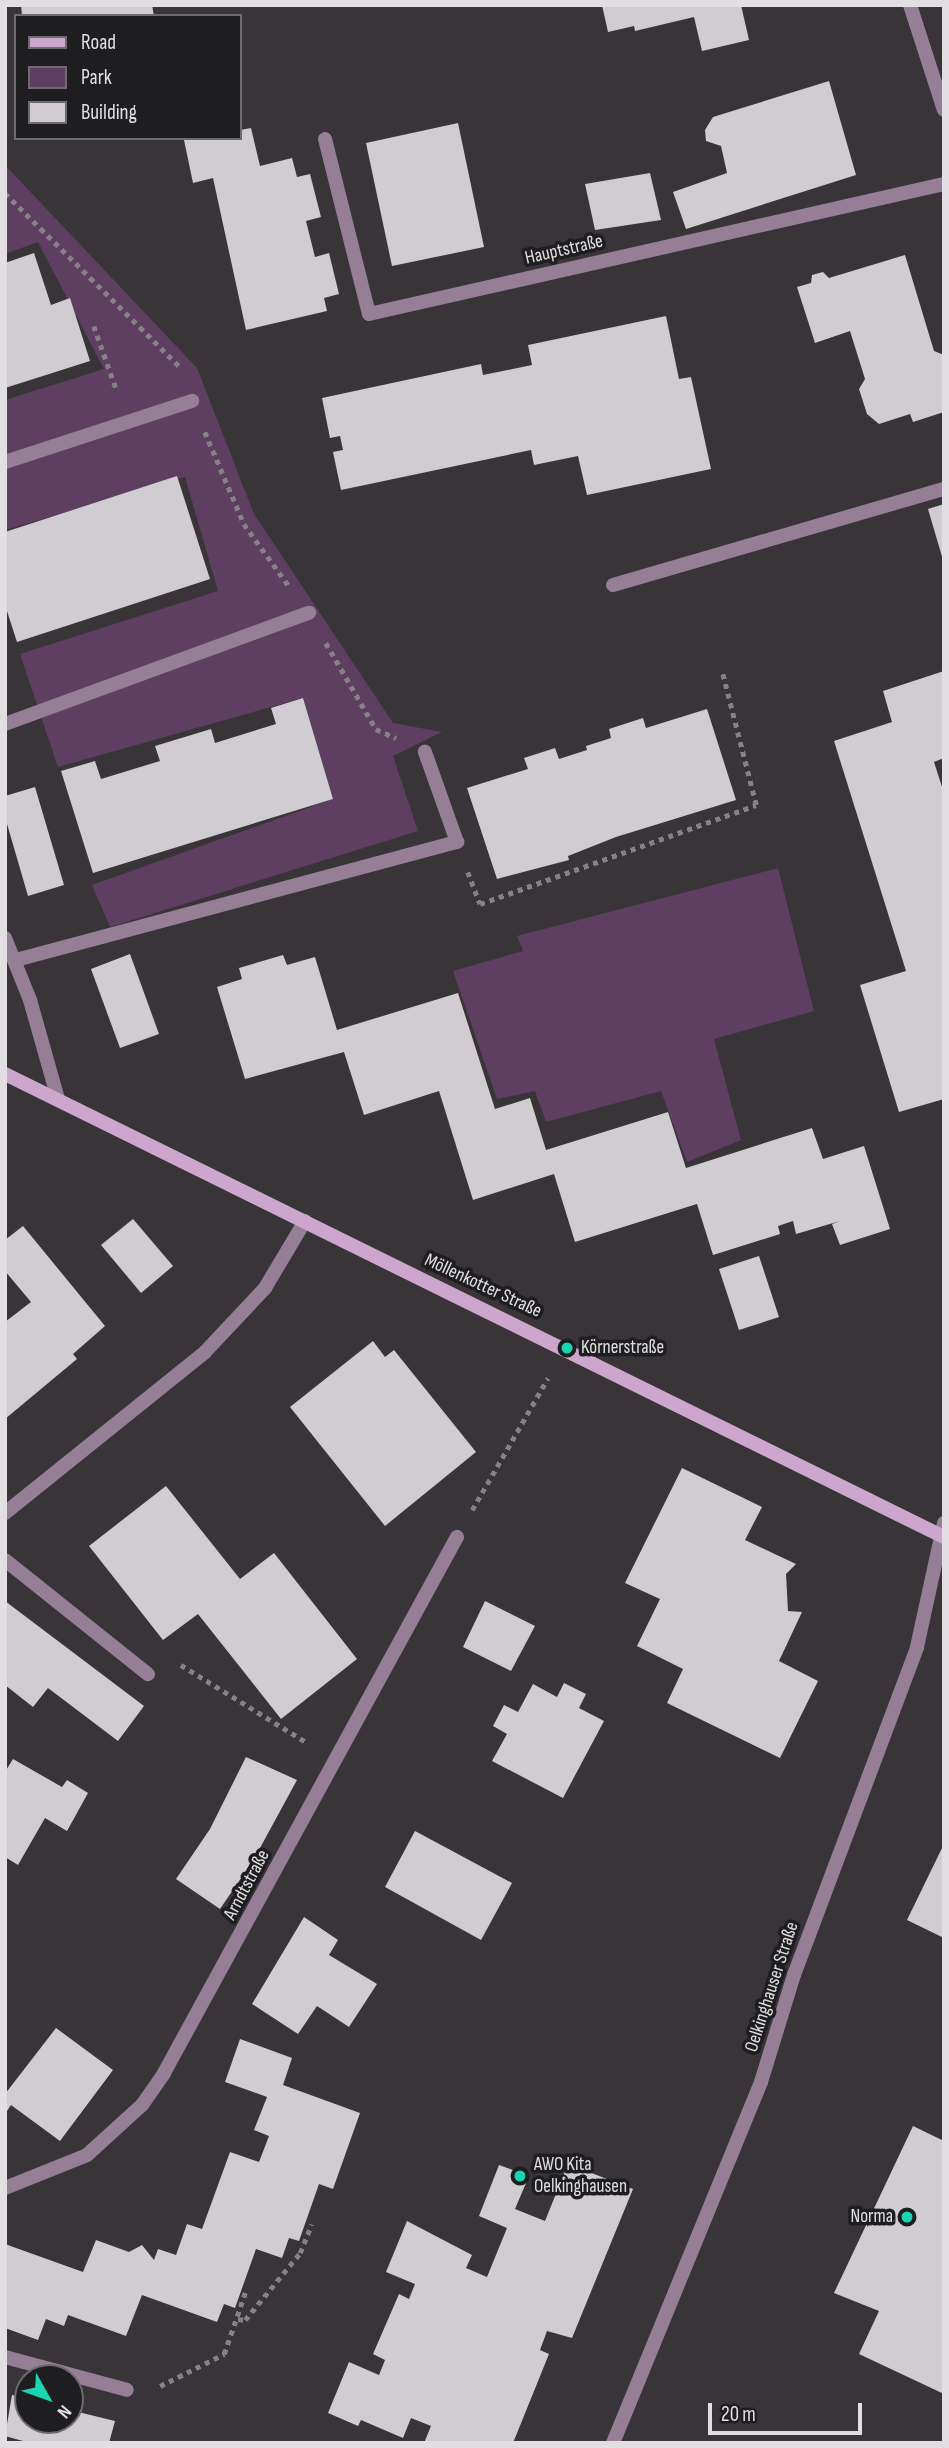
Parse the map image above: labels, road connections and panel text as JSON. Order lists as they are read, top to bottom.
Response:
{
  "streets": {
    "main road": ["Möllenkotter Straße"],
    "street": ["Hauptstraße", "Arndtstraße", "Oelkinghauser Straße"]
  },
  "crossings": [
    ["Möllenkotter Straße", "Oelkinghauser Straße"]
  ],
  "places": ["Körnerstraße", "AWO Kita Oelkinghausen", "Norma"],
  "legend": ["Road", "Park", "Building"],
  "scale_bar": "20 m",
  "north": "bottom right"
}
